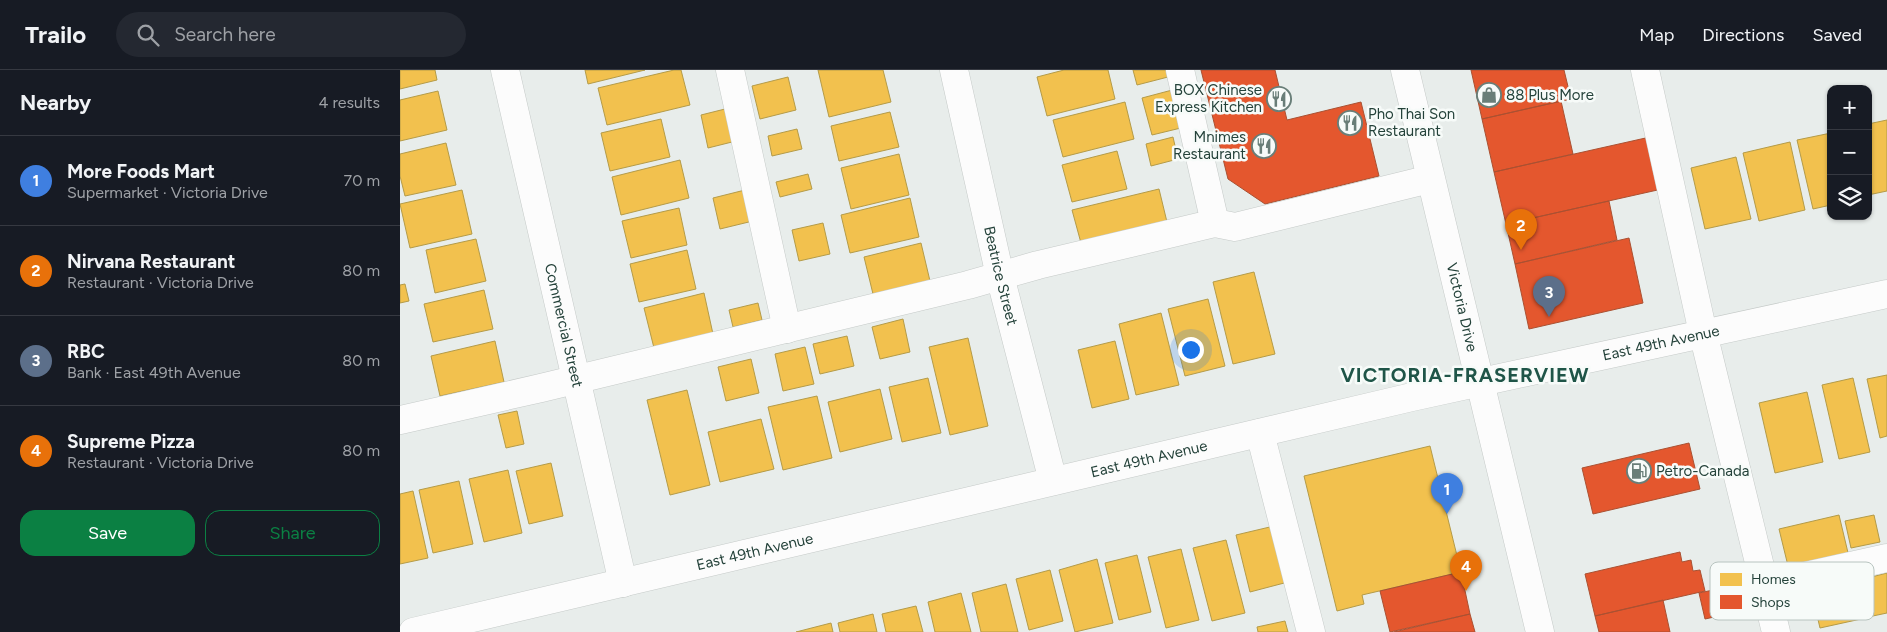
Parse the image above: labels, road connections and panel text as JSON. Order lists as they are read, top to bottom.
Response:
{
  "streets": {
    "street": [
      "Beatrice Street",
      "Victoria Drive",
      "Commercial Street",
      "East 49th Avenue"
    ]
  },
  "crossings": [
    ["Beatrice Street", "East 49th Avenue"],
    ["Victoria Drive", "East 49th Avenue"],
    ["Commercial Street", "East 49th Avenue"]
  ],
  "districts": ["VICTORIA-FRASERVIEW"],
  "places": {
    "shop": ["88 Plus More"],
    "restaurant": ["BOX Chinese Express Kitchen", "Pho Thai Son Restaurant", "Mnimes Restaurant"],
    "fuel station": ["Petro-Canada"]
  },
  "legend": ["Homes", "Shops"],
  "page": {
    "header": "Trailo",
    "search": "Search here",
    "nav": ["Map", "Directions", "Saved"],
    "heading": ["Nearby", "4 results"],
    "map_buttons": ["+", "−"],
    "list": [
      {
        "mark": "1",
        "name": "More Foods Mart",
        "note": "Supermarket · Victoria Drive",
        "value": "70 m"
      },
      {
        "mark": "2",
        "name": "Nirvana Restaurant",
        "note": "Restaurant · Victoria Drive",
        "value": "80 m"
      },
      {
        "mark": "3",
        "name": "RBC",
        "note": "Bank · East 49th Avenue",
        "value": "80 m"
      },
      {
        "mark": "4",
        "name": "Supreme Pizza",
        "note": "Restaurant · Victoria Drive",
        "value": "80 m"
      }
    ],
    "pins": [
      "2",
      "3",
      "1",
      "4"
    ],
    "buttons": ["Save", "Share"]
  }
}
